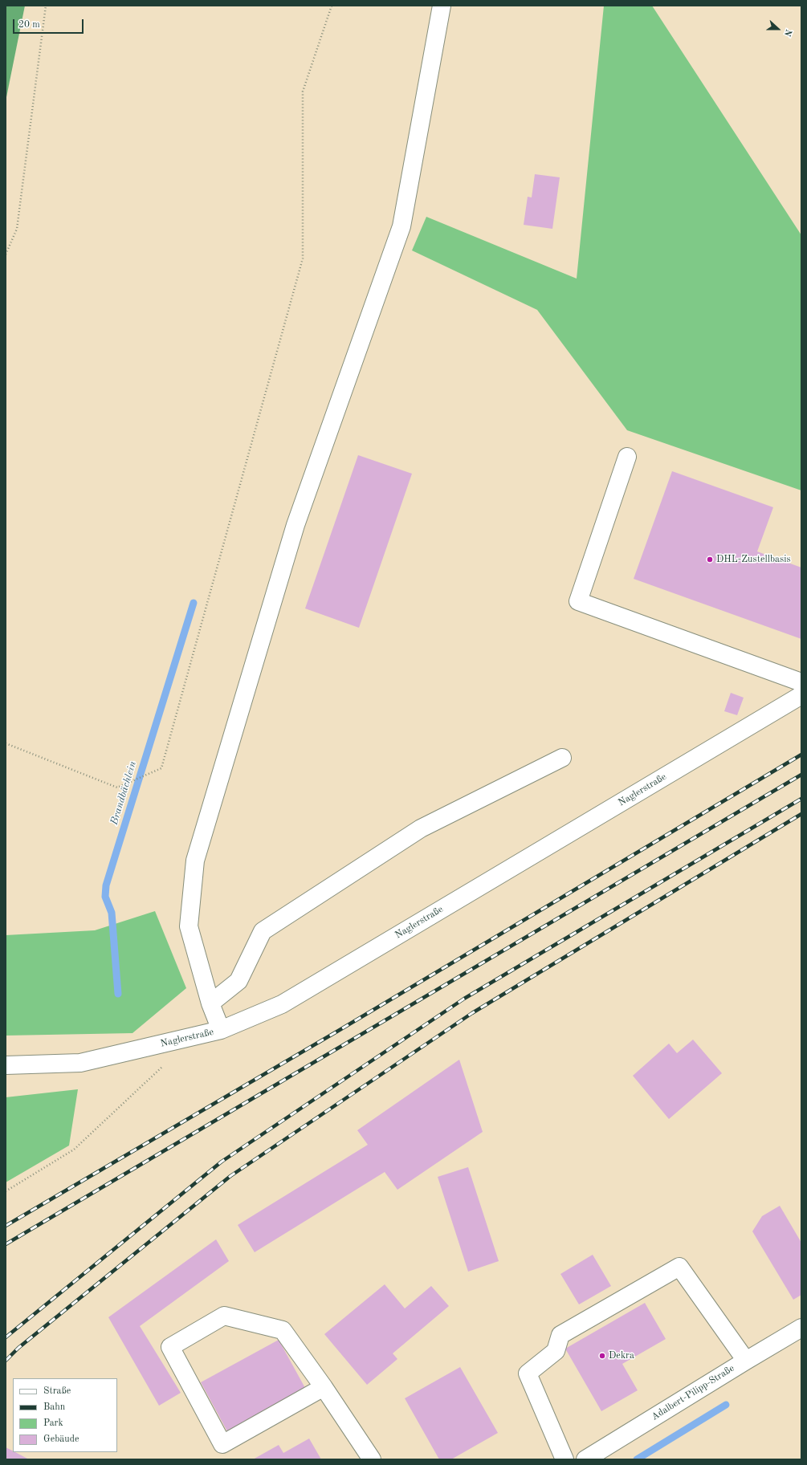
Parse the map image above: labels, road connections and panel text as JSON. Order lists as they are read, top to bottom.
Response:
{
  "streets": {
    "street": ["Naglerstraße", "Adalbert-Pilipp-Straße"]
  },
  "water": ["Brandbächlein"],
  "places": ["DHL-Zustellbasis", "Dekra"],
  "legend": [
    "Straße",
    "Bahn",
    "Park",
    "Gebäude"
  ],
  "scale_bar": "20 m",
  "north": "right"
}
